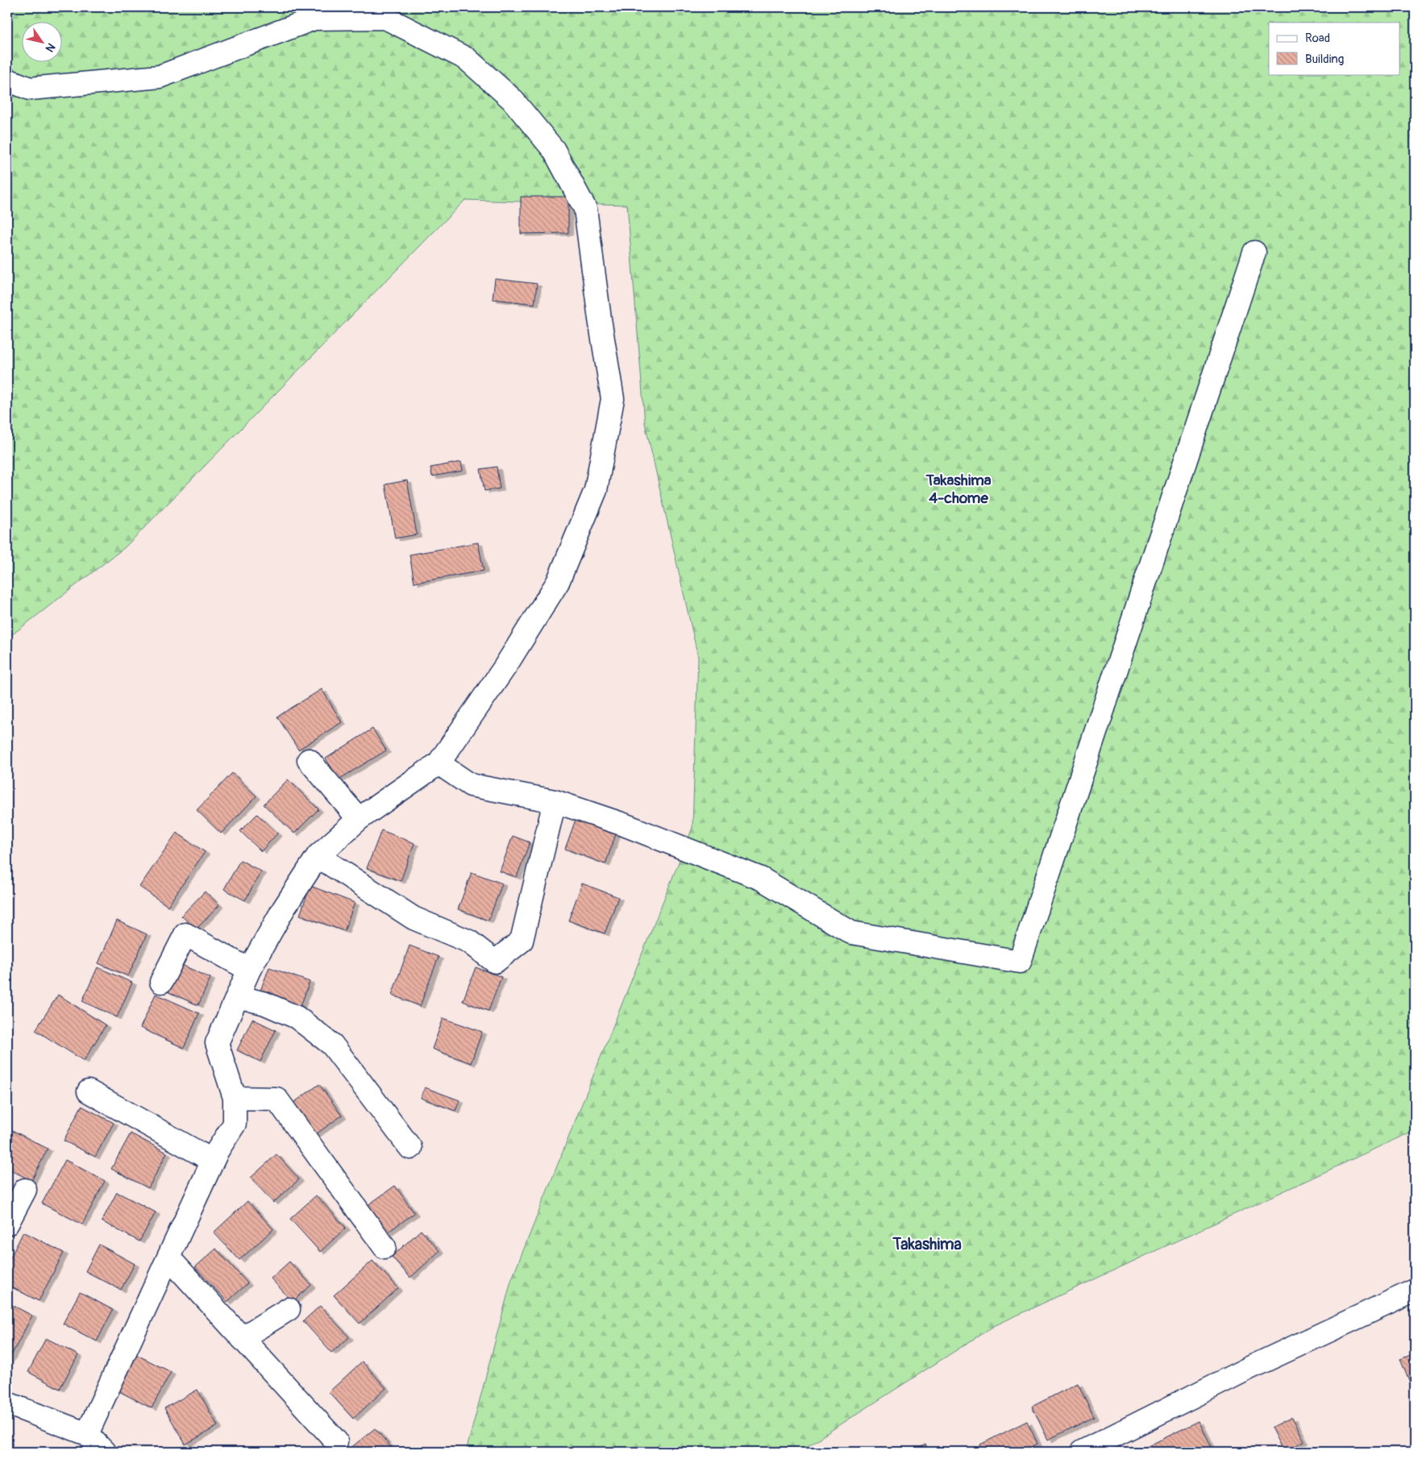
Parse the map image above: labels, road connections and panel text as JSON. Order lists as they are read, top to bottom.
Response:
{
  "districts": ["Takashima 4-chome", "Takashima"],
  "legend": ["Road", "Building"],
  "north": "bottom right"
}
